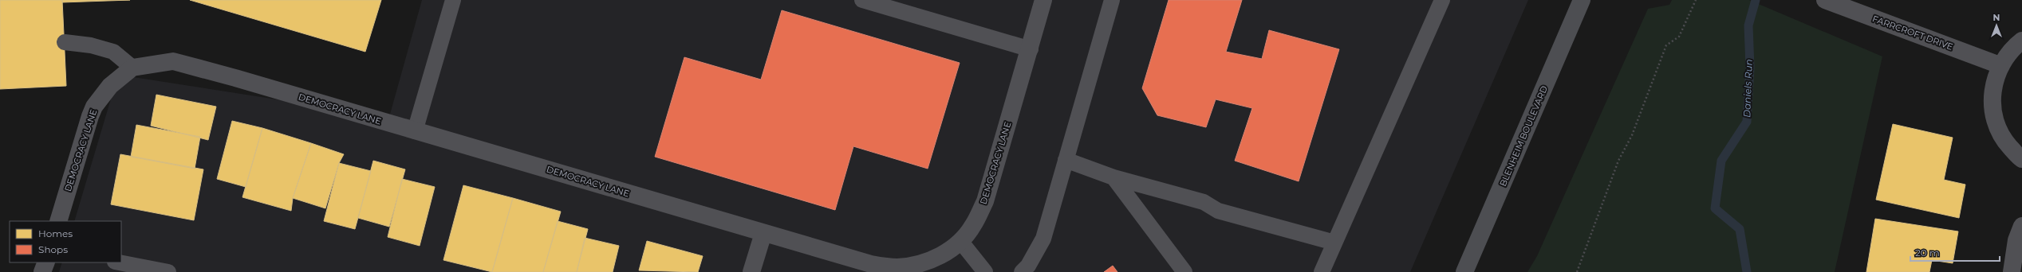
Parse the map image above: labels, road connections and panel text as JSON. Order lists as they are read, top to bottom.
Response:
{
  "streets": {
    "main road": ["BLENHEIM BOULEVARD"],
    "street": ["FARRCROFT DRIVE", "DEMOCRACY LANE"]
  },
  "water": ["Daniels Run"],
  "legend": ["Homes", "Shops"],
  "scale_bar": "20 m",
  "north": "top"
}
